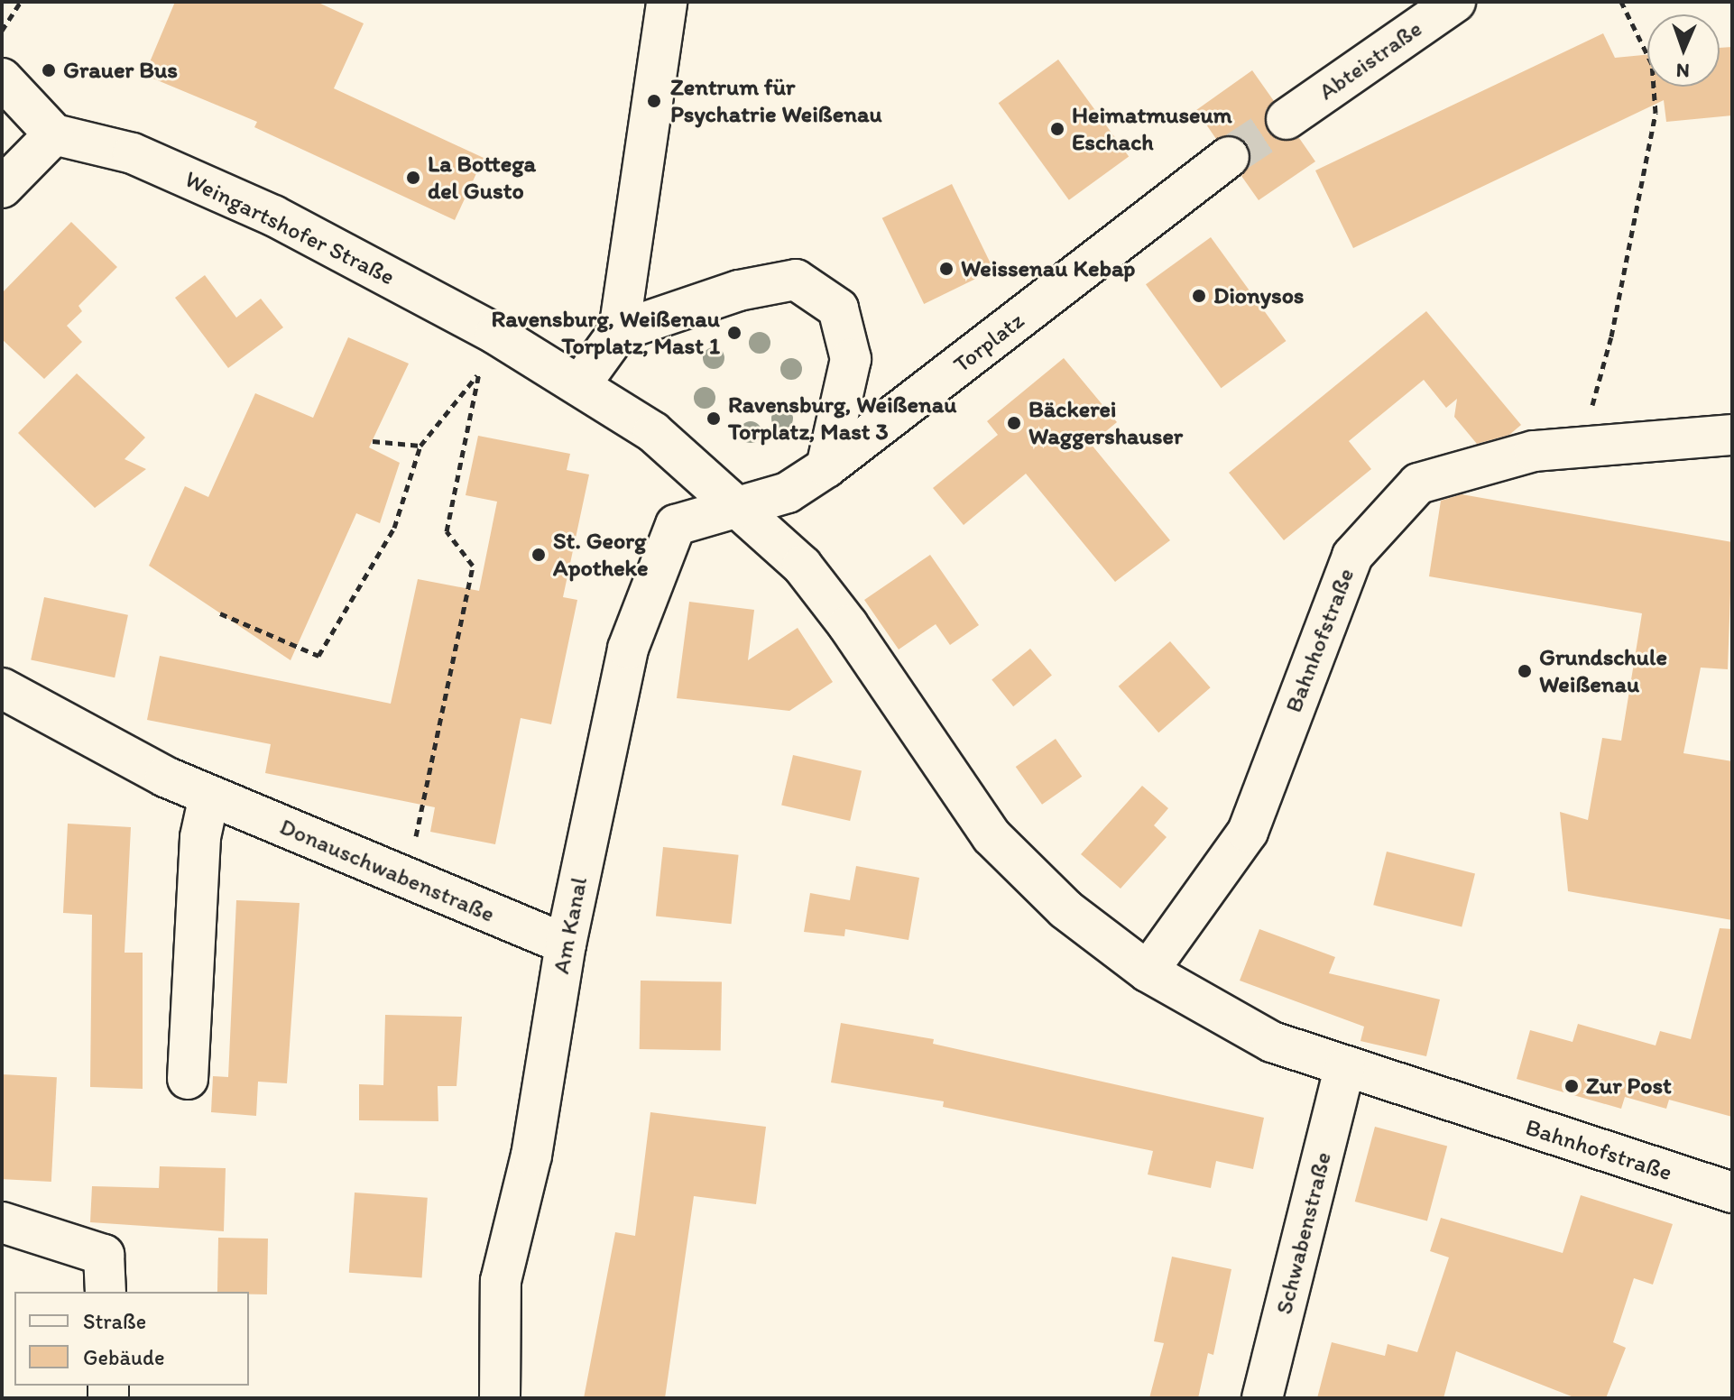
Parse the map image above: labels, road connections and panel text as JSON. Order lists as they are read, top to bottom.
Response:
{
  "streets": {
    "street": [
      "Abteistraße",
      "Weingartshofer Straße",
      "Torplatz",
      "Bahnhofstraße",
      "Donauschwabenstraße",
      "Am Kanal",
      "Schwabenstraße"
    ]
  },
  "crossings": [
    ["Weingartshofer Straße", "Torplatz"],
    ["Weingartshofer Straße", "Bahnhofstraße"],
    ["Weingartshofer Straße", "Am Kanal"],
    ["Torplatz", "Bahnhofstraße"],
    ["Torplatz", "Am Kanal"],
    ["Bahnhofstraße", "Am Kanal"],
    ["Bahnhofstraße", "Schwabenstraße"],
    ["Donauschwabenstraße", "Am Kanal"]
  ],
  "places": [
    "Grauer Bus",
    "Zentrum für Psychatrie Weißenau",
    "Heimatmuseum Eschach",
    "La Bottega del Gusto",
    "Weissenau Kebap",
    "Dionysos",
    "Ravensburg, Weißenau Torplatz, Mast 1",
    "Ravensburg, Weißenau Torplatz, Mast 3",
    "Bäckerei Waggershauser",
    "St. Georg Apotheke",
    "Grundschule Weißenau",
    "Zur Post"
  ],
  "legend": ["Straße", "Gebäude"],
  "north": "bottom"
}
